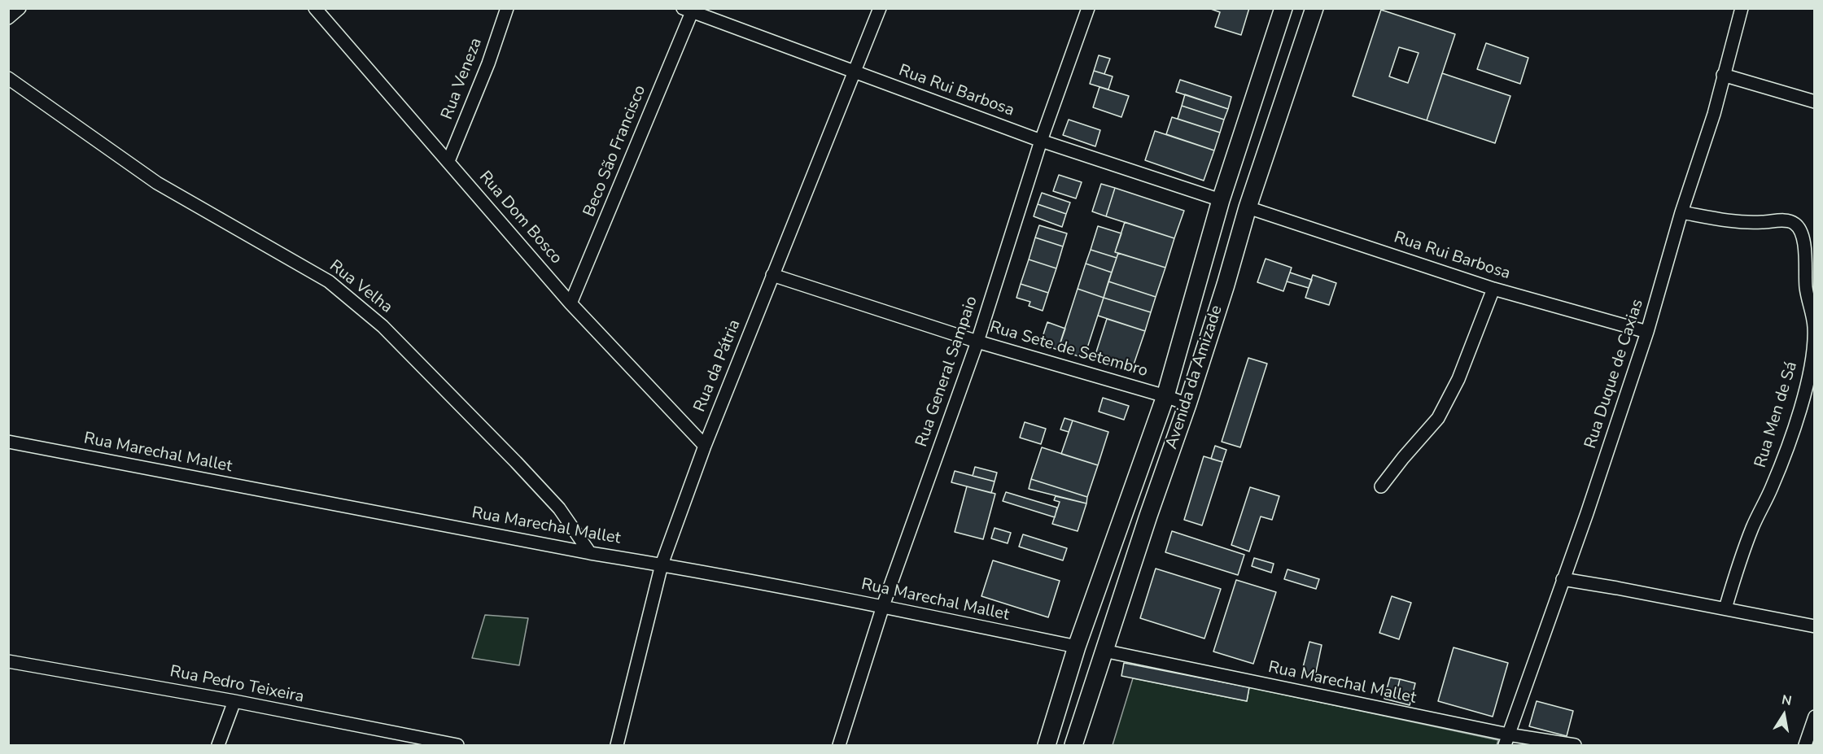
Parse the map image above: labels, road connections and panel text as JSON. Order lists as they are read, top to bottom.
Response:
{
  "streets": {
    "main road": ["Avenida da Amizade"],
    "street": [
      "Rua Veneza",
      "Rua Rui Barbosa",
      "Beco São Francisco",
      "Rua Dom Bosco",
      "Rua Velha",
      "Rua Sete de Setembro",
      "Rua da Pátria",
      "Rua General Sampaio",
      "Rua Duque de Caxias",
      "Rua Men de Sá",
      "Rua Marechal Mallet",
      "Rua Pedro Teixeira"
    ]
  },
  "crossings": [
    ["Rua Veneza", "Rua Dom Bosco"],
    ["Rua Rui Barbosa", "Beco São Francisco"],
    ["Rua Rui Barbosa", "Rua da Pátria"],
    ["Rua Rui Barbosa", "Rua General Sampaio"],
    ["Rua Rui Barbosa", "Rua Duque de Caxias"],
    ["Rua Rui Barbosa", "Avenida da Amizade"],
    ["Beco São Francisco", "Rua Dom Bosco"],
    ["Rua Dom Bosco", "Rua da Pátria"],
    ["Rua Velha", "Rua Marechal Mallet"],
    ["Rua Sete de Setembro", "Rua da Pátria"],
    ["Rua Sete de Setembro", "Rua General Sampaio"],
    ["Rua Sete de Setembro", "Avenida da Amizade"],
    ["Rua da Pátria", "Rua Marechal Mallet"],
    ["Rua General Sampaio", "Rua Marechal Mallet"],
    ["Rua Duque de Caxias", "Rua Men de Sá"],
    ["Rua Duque de Caxias", "Rua Marechal Mallet"],
    ["Avenida da Amizade", "Rua Marechal Mallet"]
  ],
  "north": "top"
}
